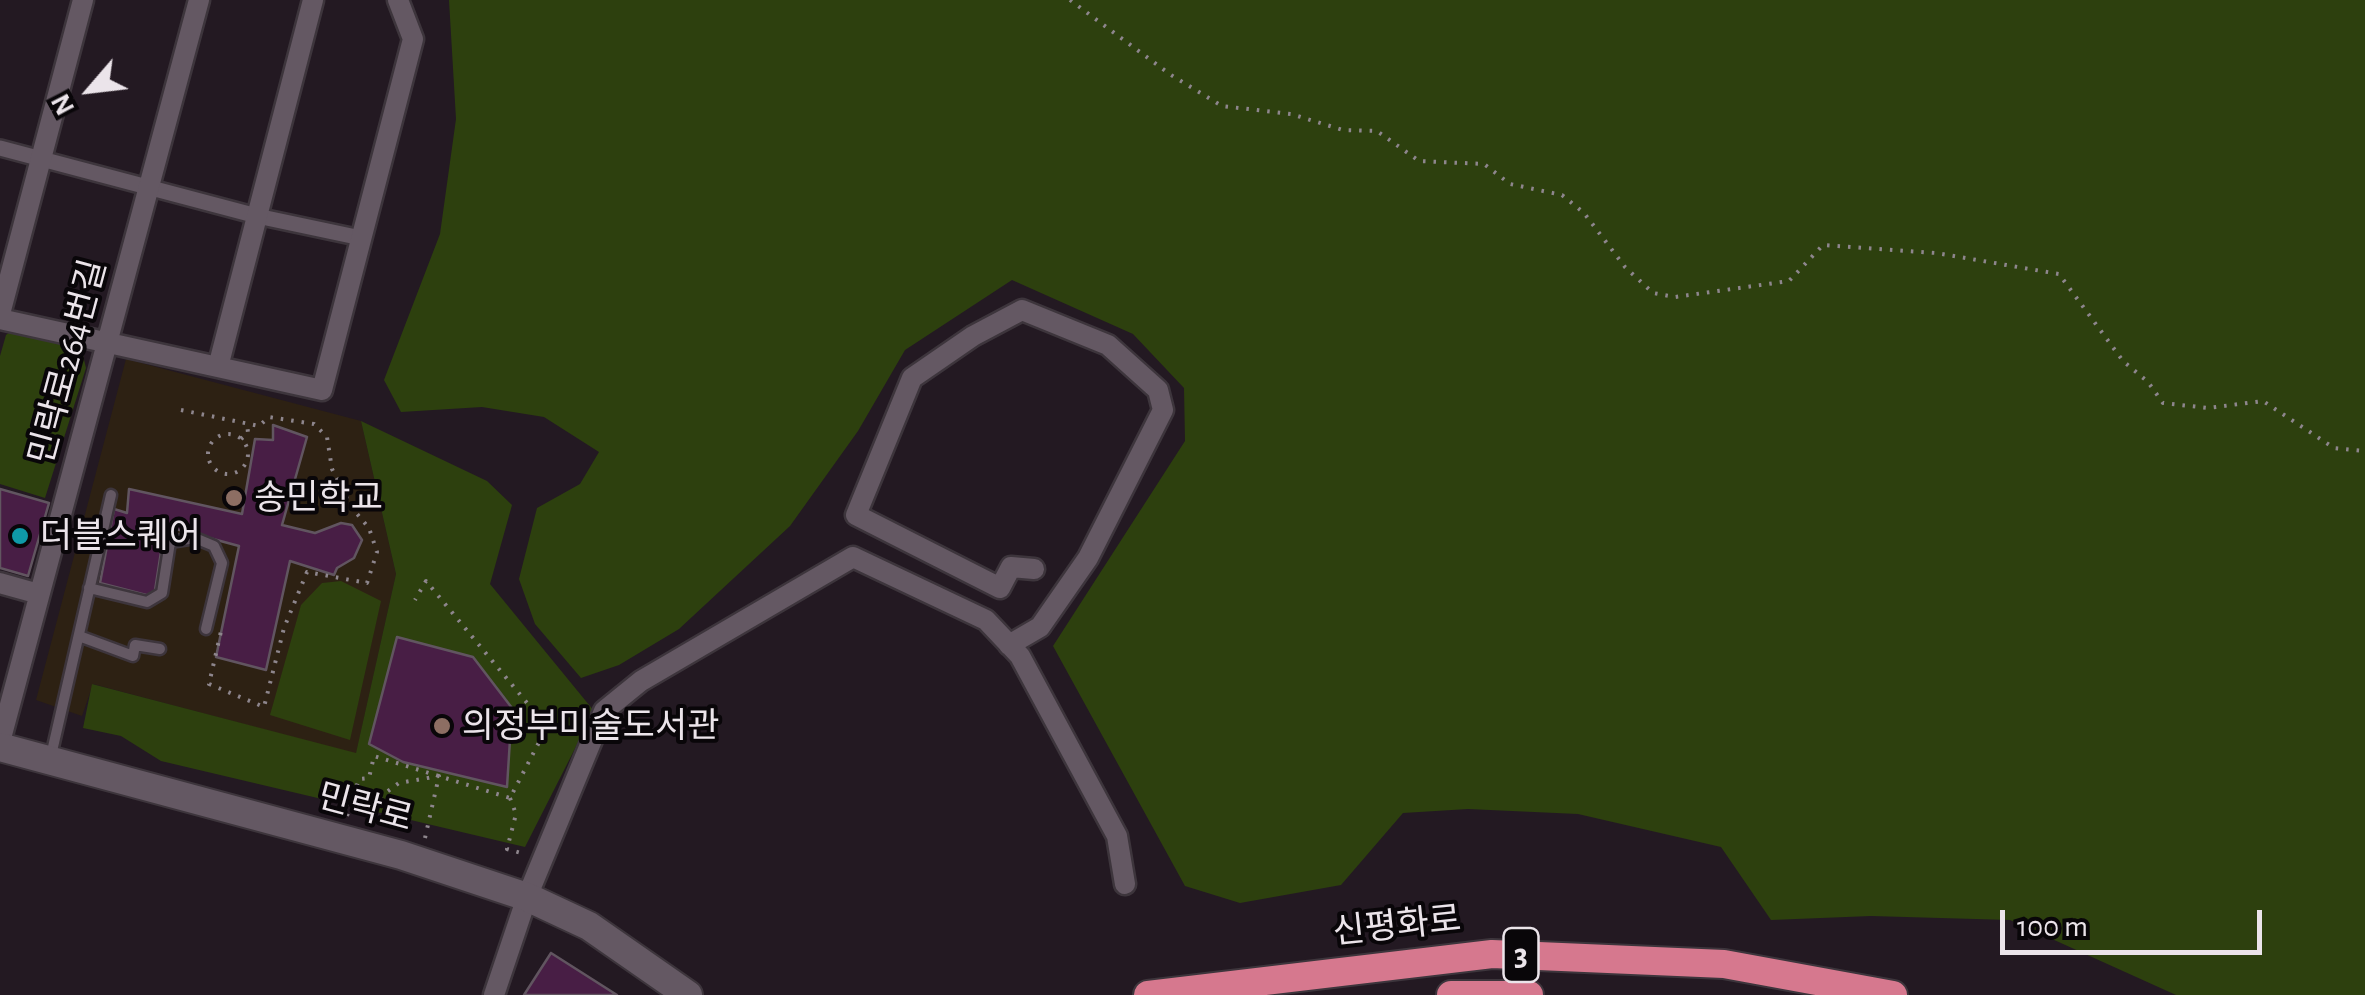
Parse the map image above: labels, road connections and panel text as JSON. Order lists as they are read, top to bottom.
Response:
{
  "streets": {
    "highway": ["신평화로", "3"],
    "main road": ["민락로"],
    "street": ["민락로264번길"]
  },
  "crossings": [
    ["민락로264번길", "민락로"]
  ],
  "places": ["송민학교", "더블스퀘어", "의정부미술도서관"],
  "scale_bar": "100 m",
  "north": "bottom left"
}
